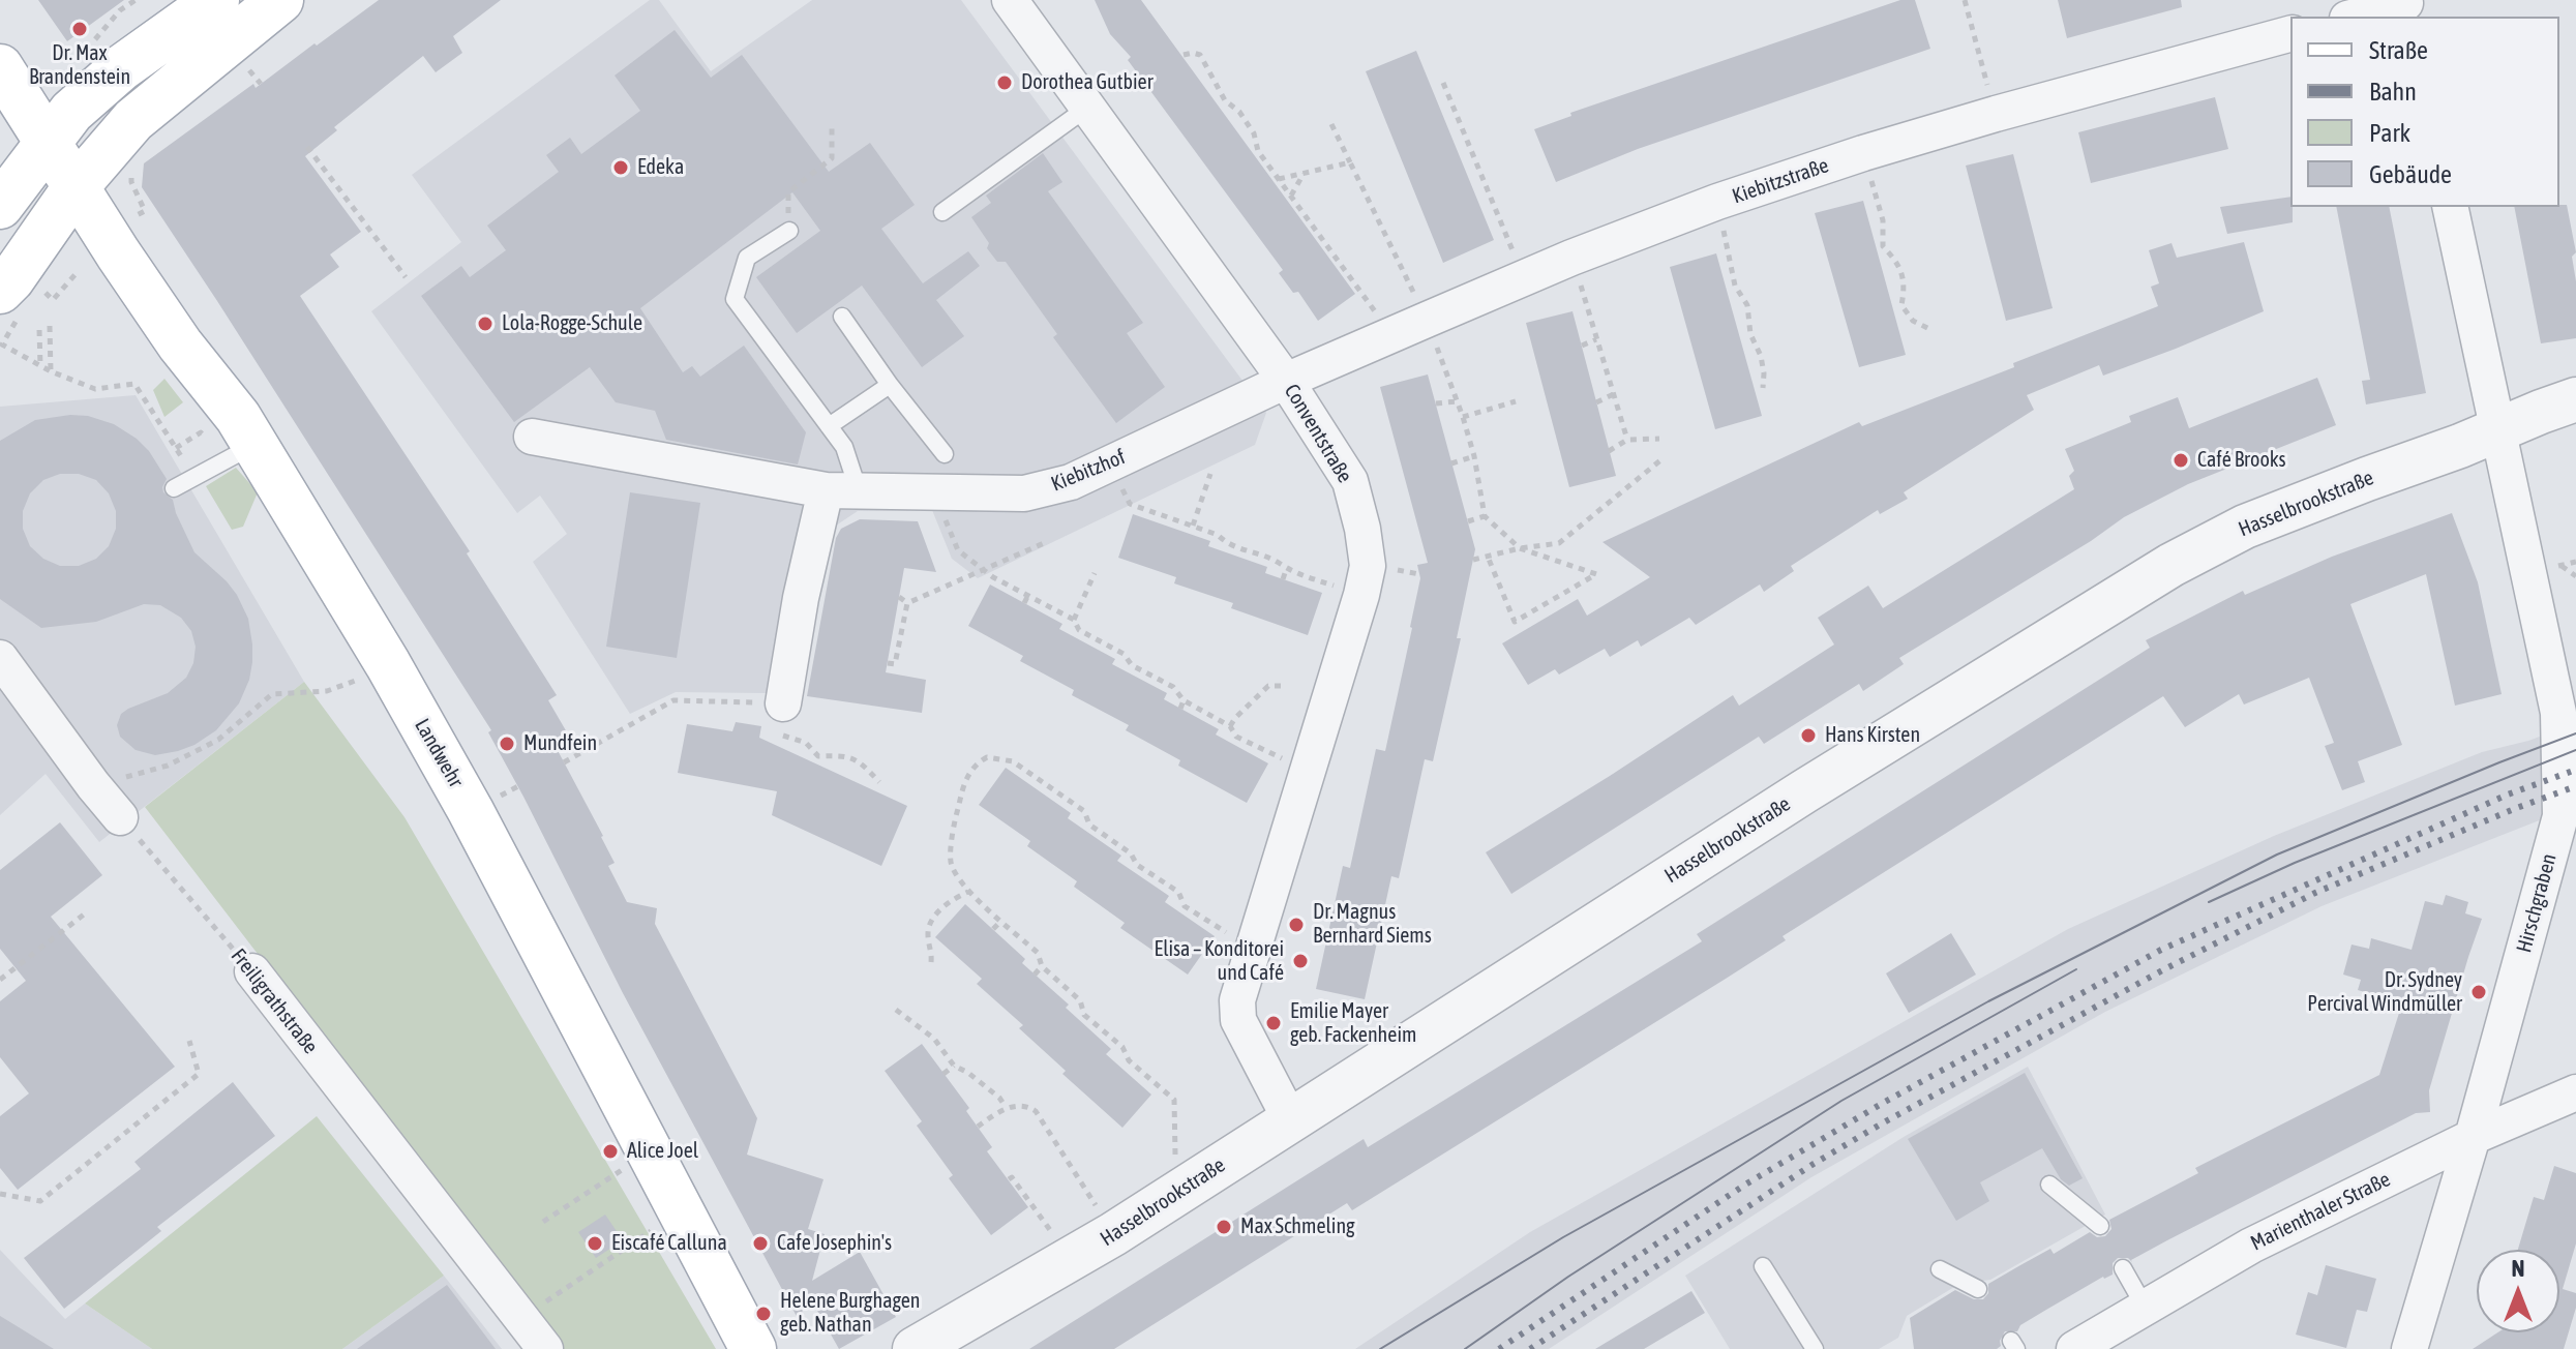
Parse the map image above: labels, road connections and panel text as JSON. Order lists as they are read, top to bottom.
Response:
{
  "streets": {
    "main road": ["Landwehr"],
    "street": [
      "Kiebitzstraße",
      "Conventstraße",
      "Kiebitzhof",
      "Hasselbrookstraße",
      "Hirschgraben",
      "Freiligrathstraße",
      "Marienthaler Straße"
    ]
  },
  "crossings": [
    ["Kiebitzstraße", "Conventstraße"],
    ["Kiebitzstraße", "Kiebitzhof"],
    ["Conventstraße", "Kiebitzhof"],
    ["Conventstraße", "Hasselbrookstraße"],
    ["Hasselbrookstraße", "Hirschgraben"],
    ["Hirschgraben", "Marienthaler Straße"]
  ],
  "places": [
    "Dr. Max Brandenstein",
    "Dorothea Gutbier",
    "Edeka",
    "Lola-Rogge-Schule",
    "Café Brooks",
    "Hans Kirsten",
    "Mundfein",
    "Dr. Magnus Bernhard Siems",
    "Elisa – Konditorei und Café",
    "Dr. Sydney Percival Windmüller",
    "Emilie Mayer geb. Fackenheim",
    "Alice Joel",
    "Max Schmeling",
    "Eiscafé Calluna",
    "Cafe Josephin's",
    "Helene Burghagen geb. Nathan"
  ],
  "legend": [
    "Straße",
    "Bahn",
    "Park",
    "Gebäude"
  ],
  "north": "top"
}
